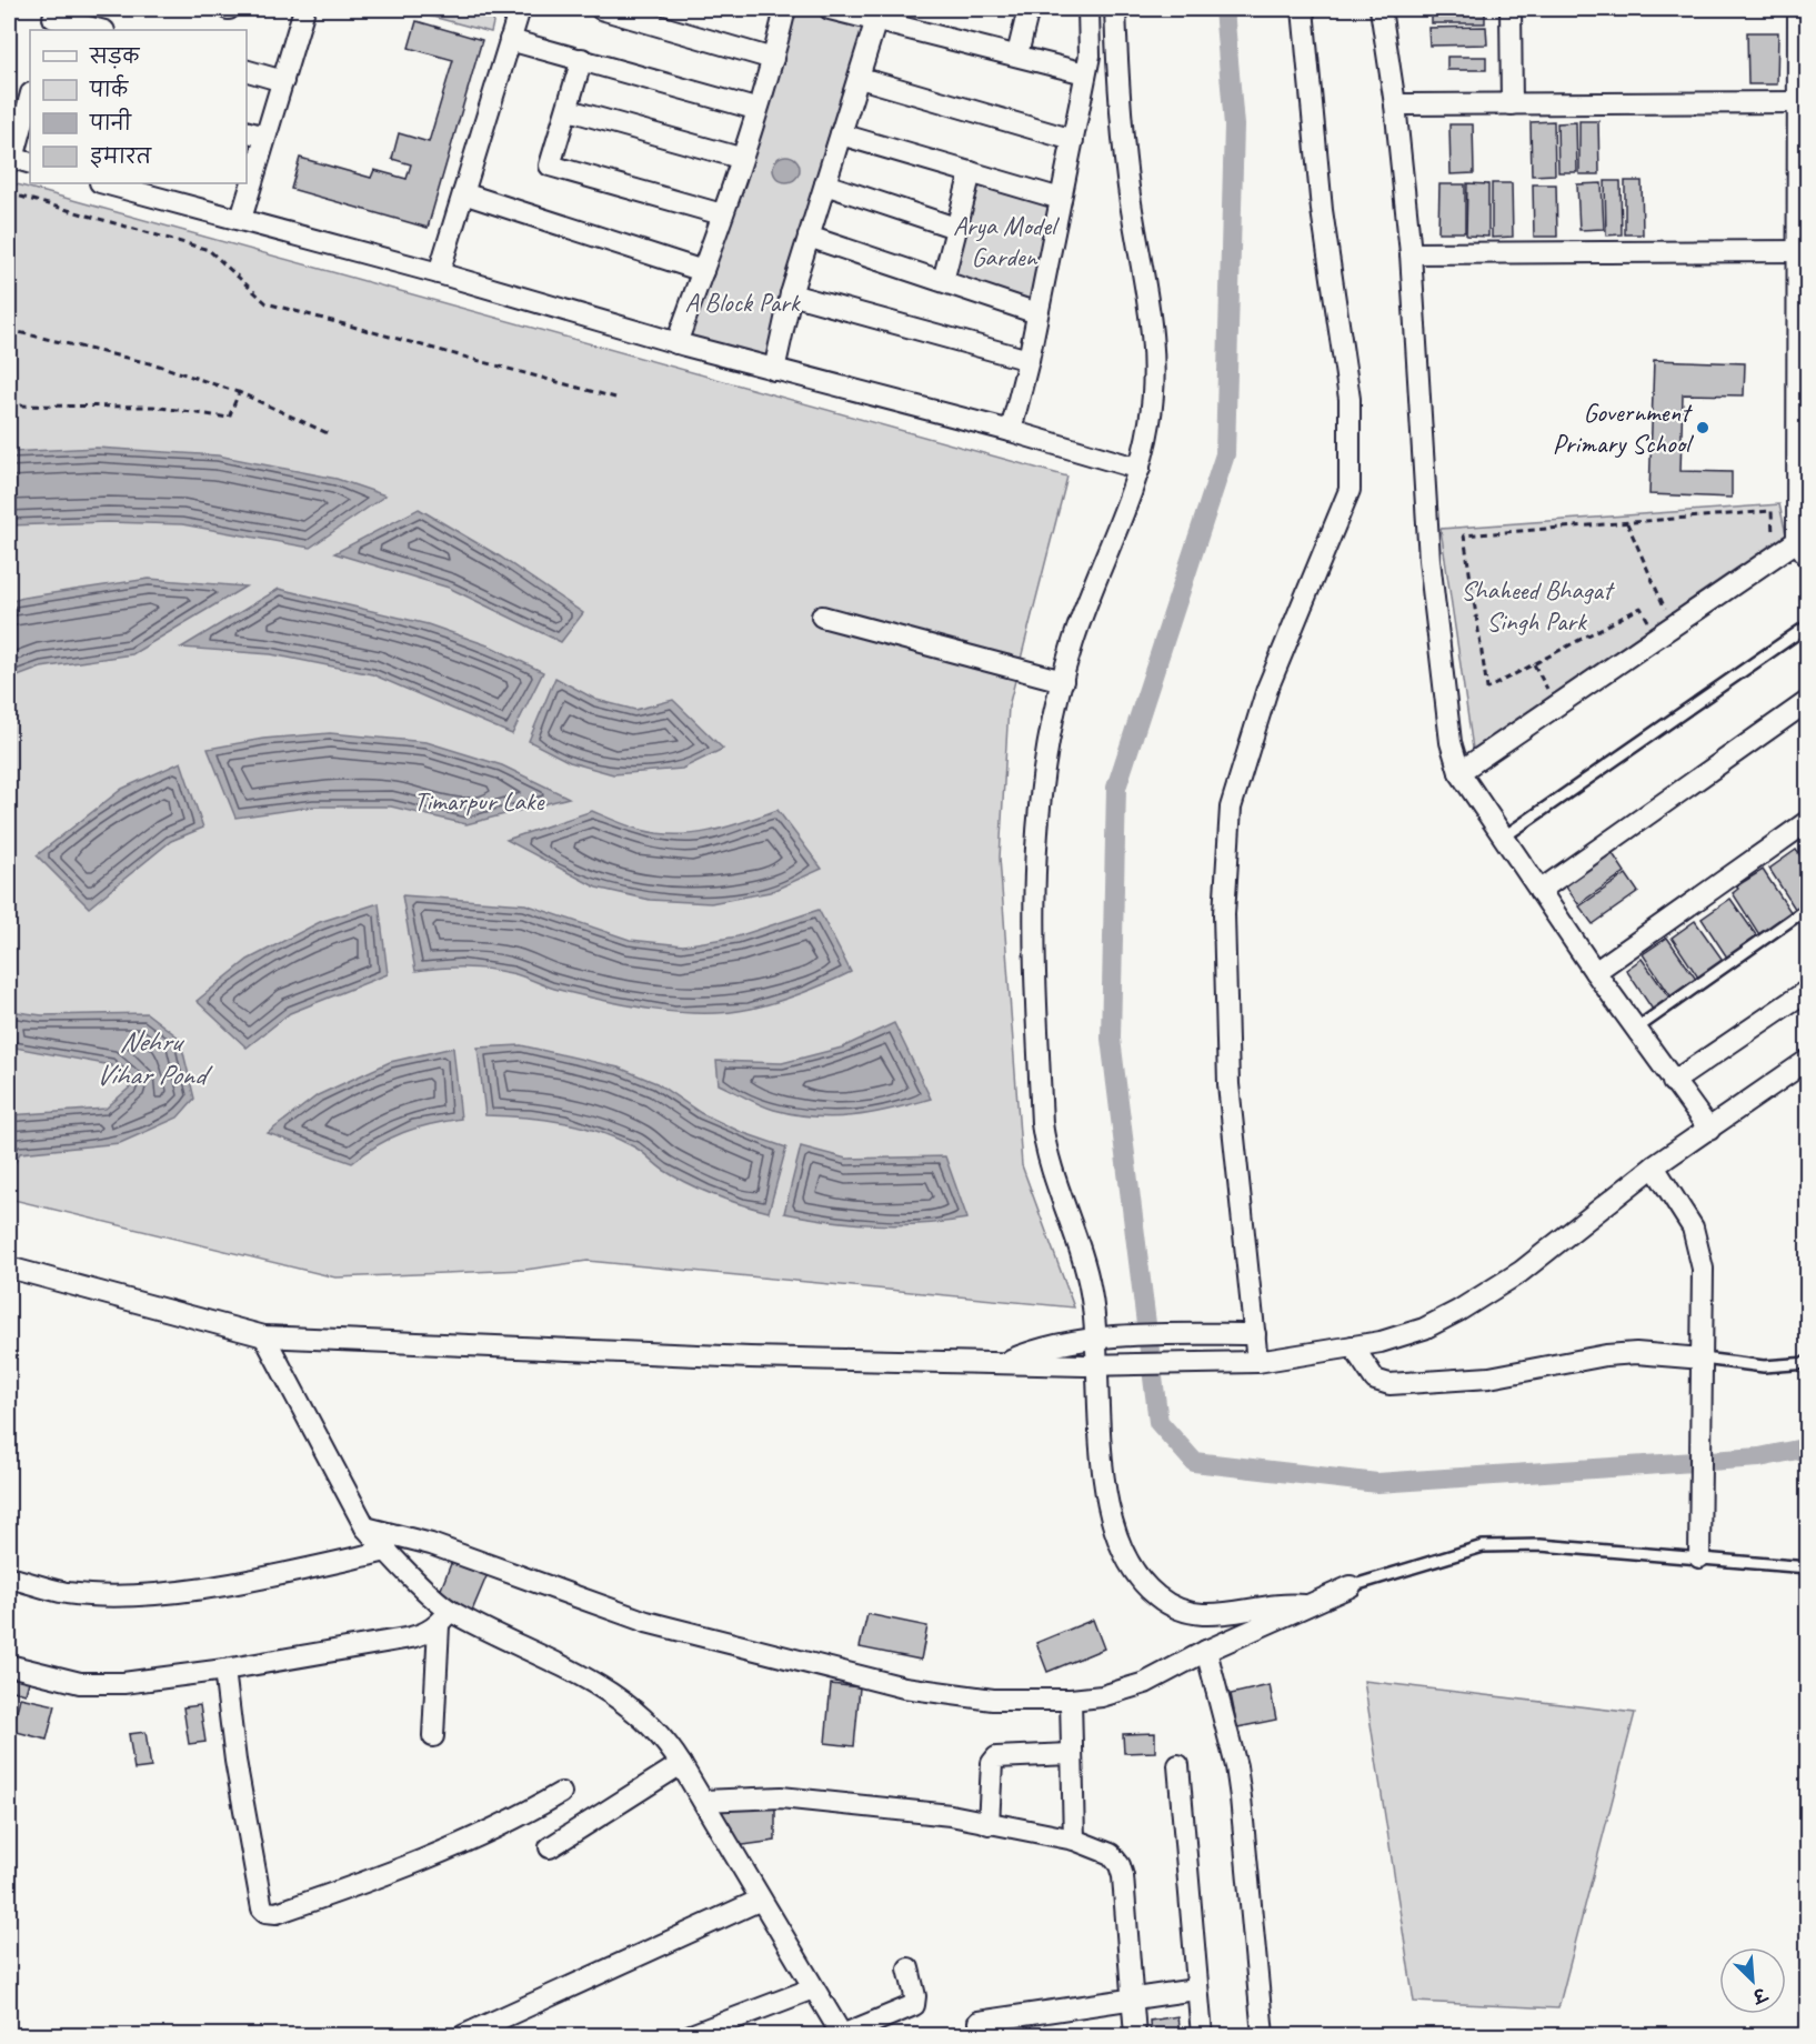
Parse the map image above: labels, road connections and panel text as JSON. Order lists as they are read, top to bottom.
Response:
{
  "water": ["Nehru Vihar Pond"],
  "parks": [
    "Arya Model Garden",
    "A Block Park",
    "Shaheed Bhagat Singh Park",
    "Timarpur Lake"
  ],
  "places": ["Government Primary School"],
  "legend": [
    "सड़क",
    "पार्क",
    "पानी",
    "इमारत"
  ],
  "north": "bottom right"
}
